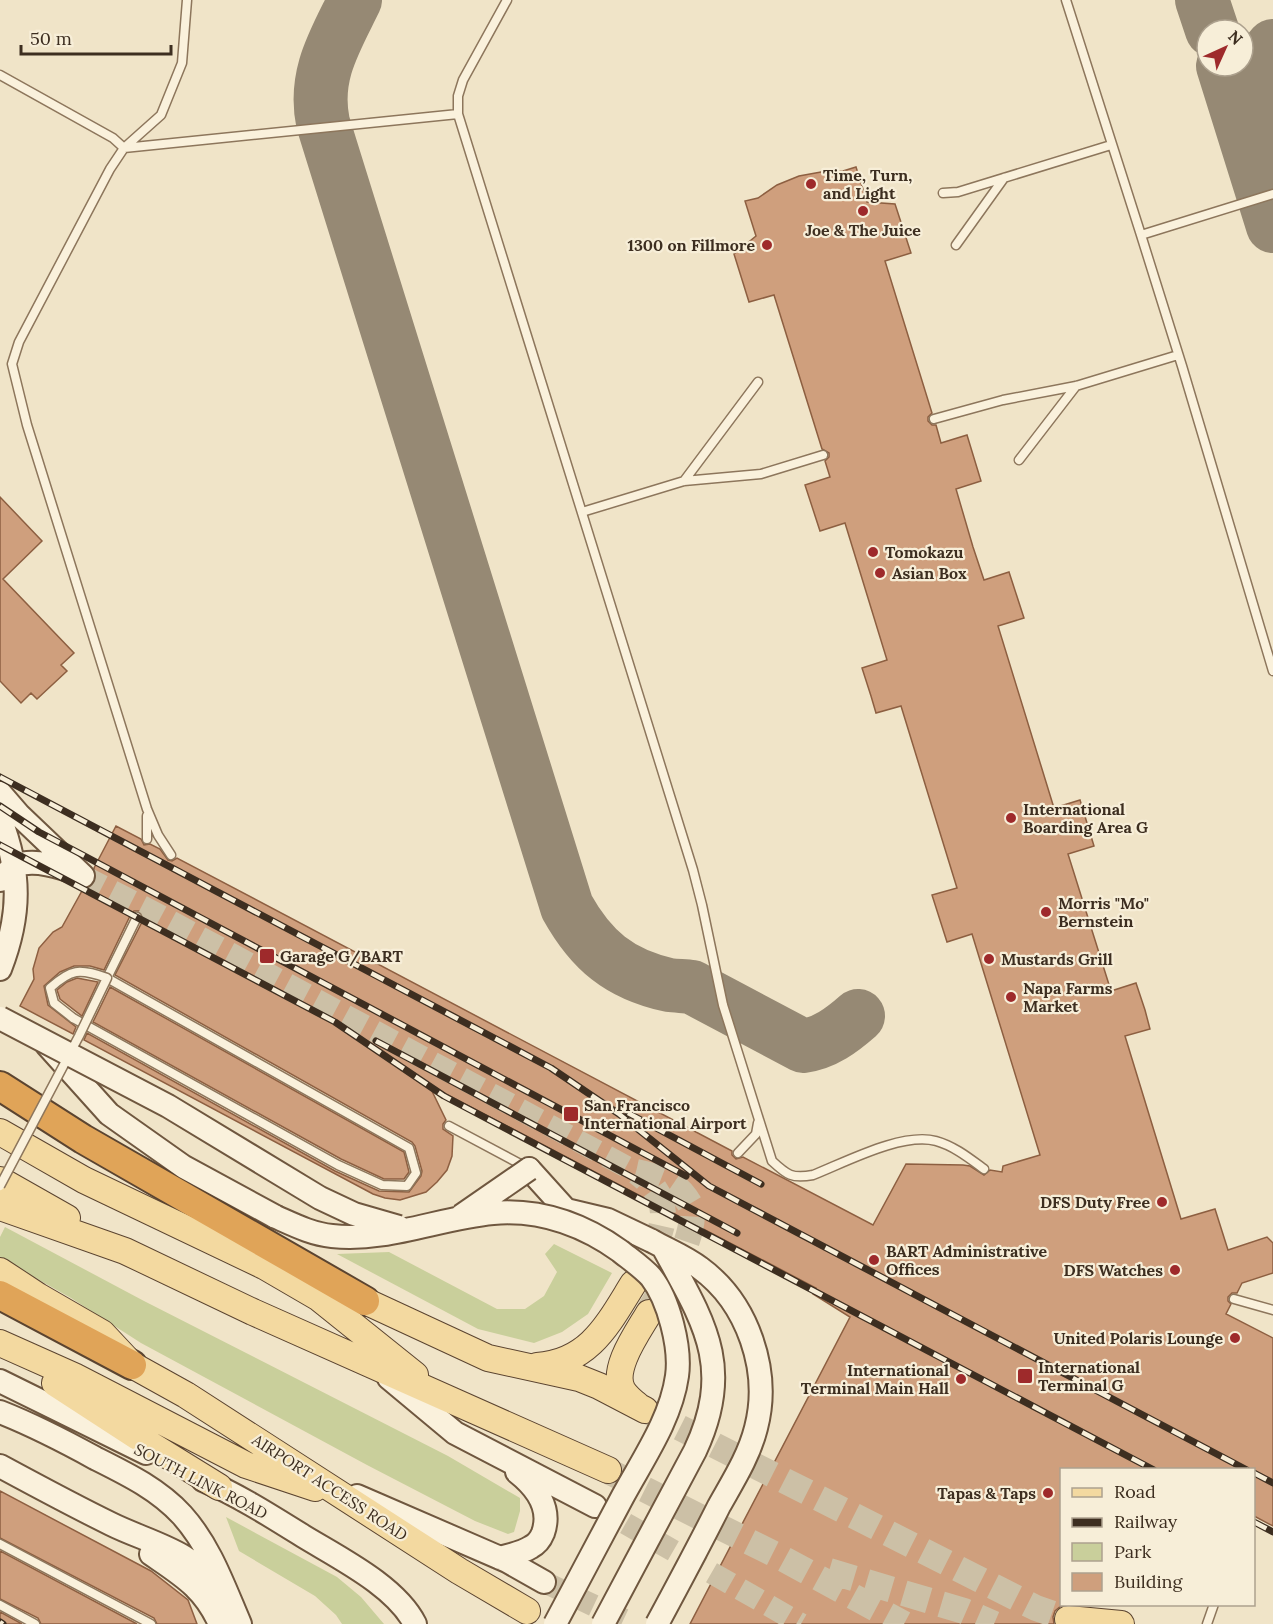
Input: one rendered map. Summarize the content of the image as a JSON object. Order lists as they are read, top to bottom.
{
  "streets": {
    "main road": ["AIRPORT ACCESS ROAD"],
    "street": ["SOUTH LINK ROAD"]
  },
  "places": {
    "other": [
      "Time, Turn, and Light",
      "Joe & The Juice",
      "1300 on Fillmore",
      "Tomokazu",
      "Asian Box",
      "International Boarding Area G",
      "Morris \"Mo\" Bernstein",
      "Mustards Grill",
      "Napa Farms Market",
      "DFS Duty Free",
      "BART Administrative Offices",
      "DFS Watches",
      "United Polaris Lounge",
      "International Terminal Main Hall",
      "Tapas & Taps"
    ],
    "transit": ["Garage G/BART", "San Francisco International Airport", "International Terminal G"]
  },
  "legend": [
    "Road",
    "Railway",
    "Park",
    "Building"
  ],
  "scale_bar": "50 m",
  "north": "top right"
}
